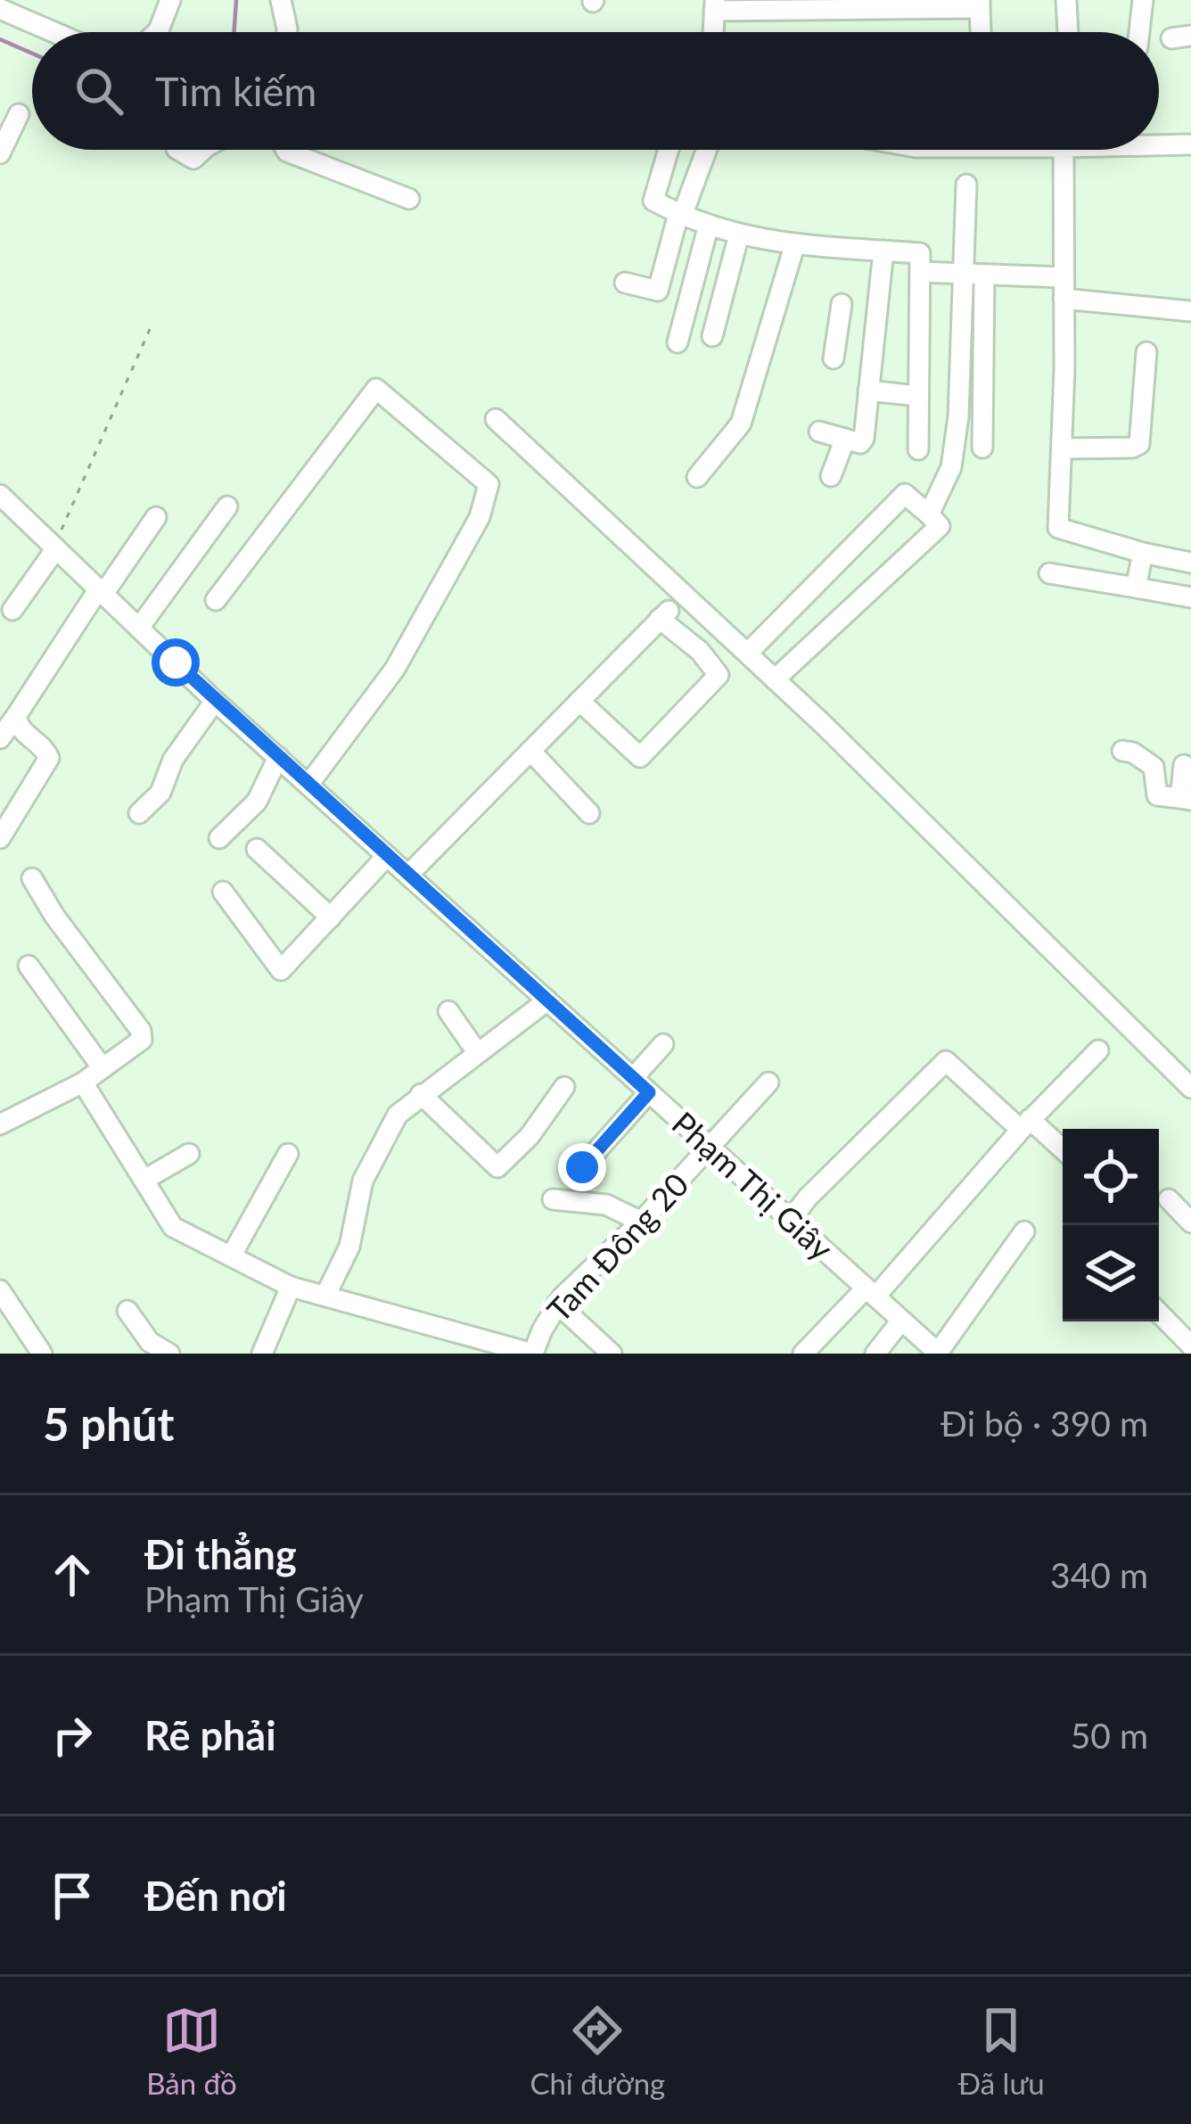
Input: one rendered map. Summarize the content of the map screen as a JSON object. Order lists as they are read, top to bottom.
{
  "streets": {
    "street": ["Phạm Thị Giây", "Tam Đông 20"]
  },
  "crossings": [
    ["Phạm Thị Giây", "Tam Đông 20"]
  ],
  "page": {
    "search": "Tìm kiếm",
    "heading": ["5 phút", "Đi bộ · 390 m"],
    "list": [
      ["Đi thẳng", "Phạm Thị Giây", "340 m"],
      ["Rẽ phải", "50 m"],
      "Đến nơi"
    ],
    "nav": ["Bản đồ", "Chỉ đường", "Đã lưu"]
  }
}
